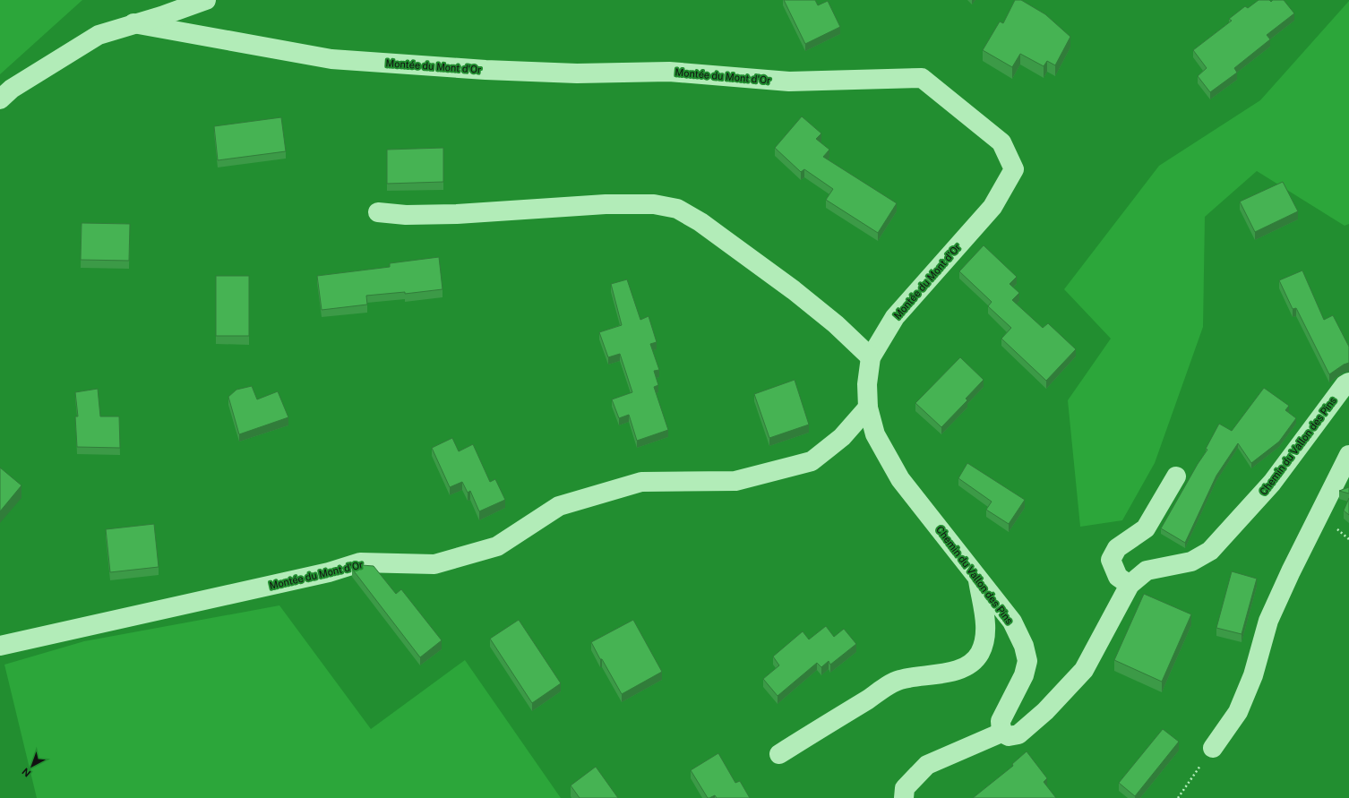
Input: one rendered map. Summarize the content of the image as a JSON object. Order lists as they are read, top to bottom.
{
  "streets": {
    "street": ["Montée du Mont d'Or", "Chemin du Vallon des Pins"]
  },
  "crossings": [
    ["Montée du Mont d'Or", "Chemin du Vallon des Pins"]
  ],
  "north": "bottom left"
}
